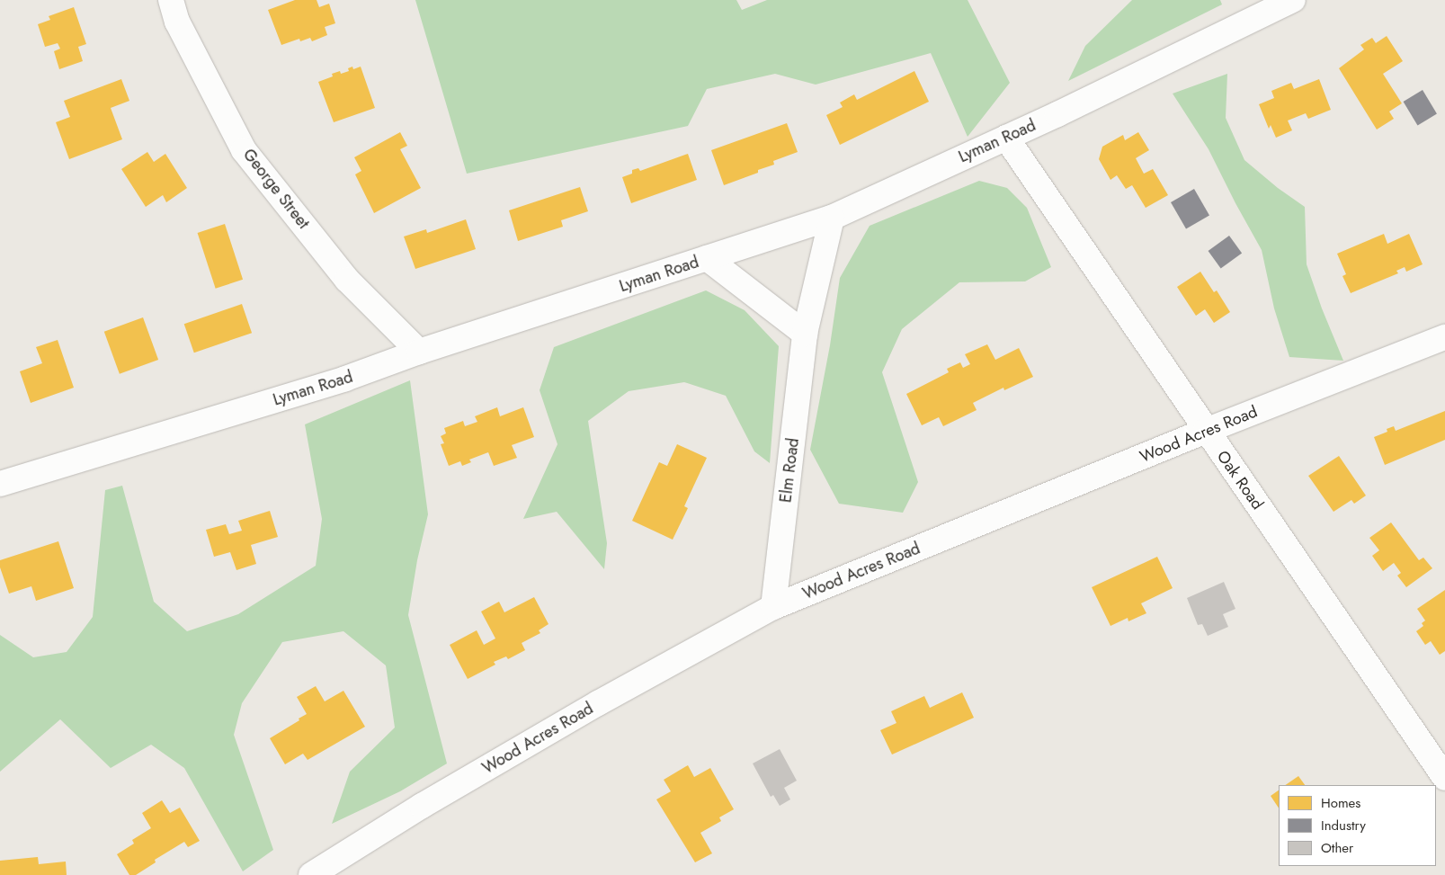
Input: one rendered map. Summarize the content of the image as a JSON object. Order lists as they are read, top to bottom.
{
  "streets": {
    "street": [
      "Lyman Road",
      "George Street",
      "Wood Acres Road",
      "Elm Road",
      "Oak Road"
    ]
  },
  "crossings": [
    ["Lyman Road", "George Street"],
    ["Lyman Road", "Elm Road"],
    ["Lyman Road", "Oak Road"],
    ["Wood Acres Road", "Elm Road"],
    ["Wood Acres Road", "Oak Road"]
  ],
  "legend": ["Homes", "Industry", "Other"]
}
